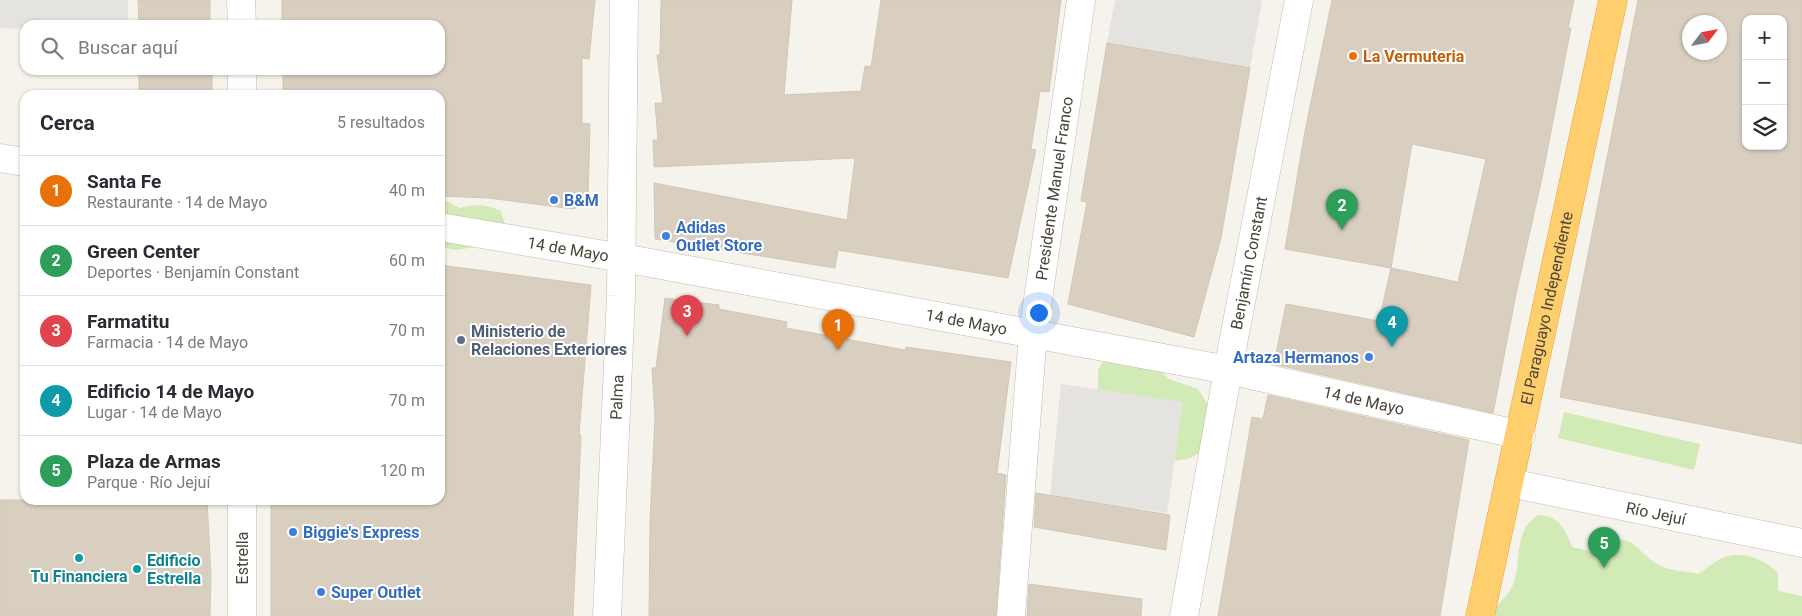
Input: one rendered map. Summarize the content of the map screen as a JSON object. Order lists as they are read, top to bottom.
{
  "streets": {
    "highway": ["El Paraguayo Independiente"],
    "street": [
      "Presidente Manuel Franco",
      "14 de Mayo",
      "Benjamín Constant",
      "Palma",
      "Río Jejuí",
      "Estrella"
    ]
  },
  "crossings": [
    ["Presidente Manuel Franco", "14 de Mayo"],
    ["14 de Mayo", "Benjamín Constant"],
    ["14 de Mayo", "El Paraguayo Independiente"],
    ["14 de Mayo", "Palma"],
    ["El Paraguayo Independiente", "Río Jejuí"]
  ],
  "places": [
    "La Vermuteria",
    "B&M",
    "Adidas Outlet Store",
    "Ministerio de Relaciones Exteriores",
    "Artaza Hermanos",
    "Biggie's Express",
    "Tu Financiera",
    "Edificio Estrella",
    "Super Outlet"
  ],
  "north": "top right",
  "page": {
    "map_buttons": ["+", "−"],
    "search": "Buscar aquí",
    "heading": ["Cerca", "5 resultados"],
    "list": [
      {
        "mark": "1",
        "name": "Santa Fe",
        "note": "Restaurante · 14 de Mayo",
        "value": "40 m"
      },
      {
        "mark": "2",
        "name": "Green Center",
        "note": "Deportes · Benjamín Constant",
        "value": "60 m"
      },
      {
        "mark": "3",
        "name": "Farmatitu",
        "note": "Farmacia · 14 de Mayo",
        "value": "70 m"
      },
      {
        "mark": "4",
        "name": "Edificio 14 de Mayo",
        "note": "Lugar · 14 de Mayo",
        "value": "70 m"
      },
      {
        "mark": "5",
        "name": "Plaza de Armas",
        "note": "Parque · Río Jejuí",
        "value": "120 m"
      }
    ],
    "pins": [
      "2",
      "3",
      "4",
      "1",
      "5"
    ]
  }
}
